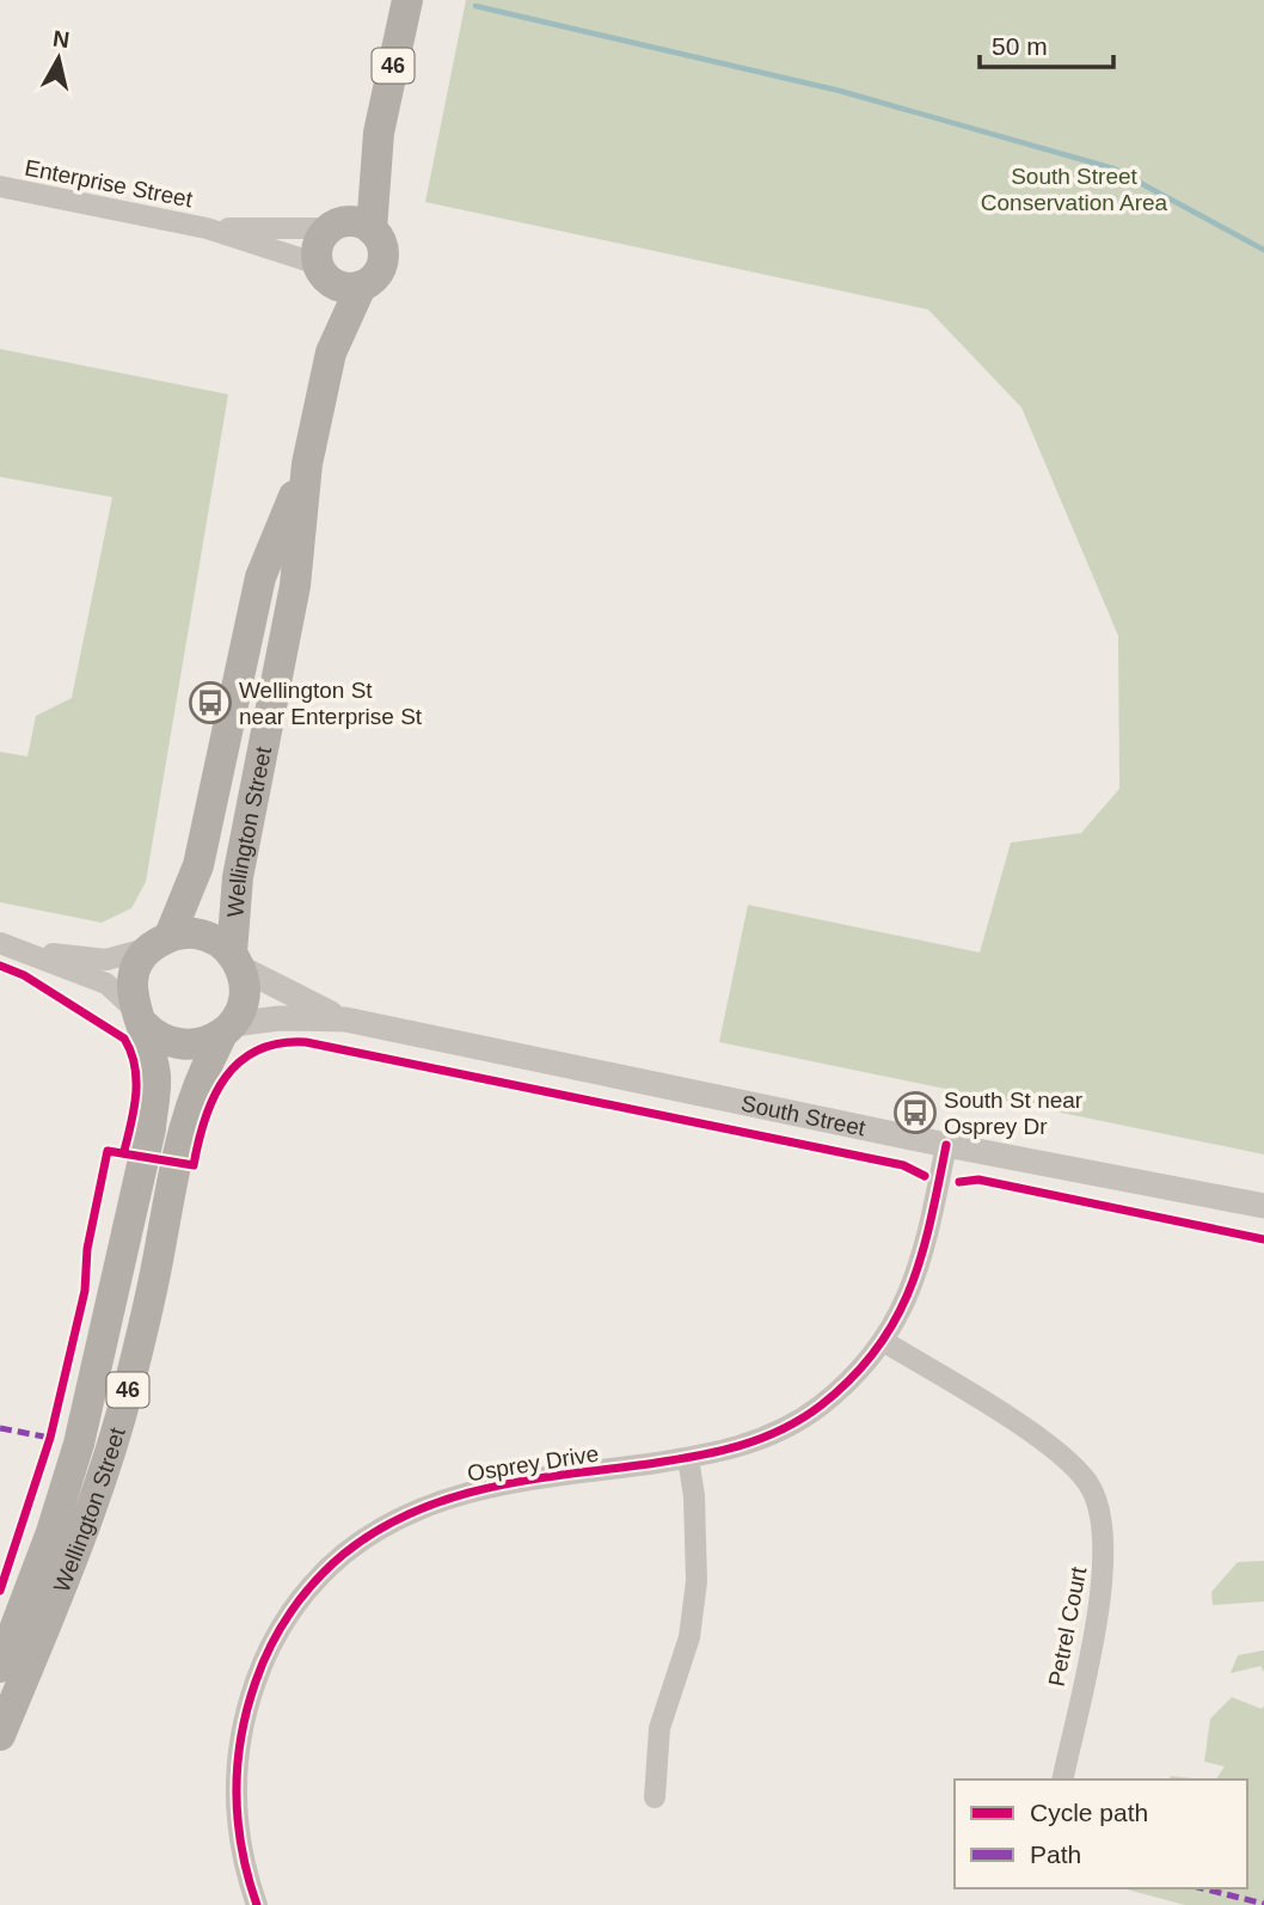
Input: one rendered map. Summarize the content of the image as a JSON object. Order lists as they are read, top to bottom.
{
  "streets": {
    "main road": ["46", "Wellington Street"],
    "street": [
      "Enterprise Street",
      "South Street",
      "Osprey Drive",
      "Petrel Court"
    ]
  },
  "crossings": [
    ["46", "Enterprise Street"],
    ["46", "Wellington Street"],
    ["Enterprise Street", "Wellington Street"],
    ["Wellington Street", "South Street"],
    ["South Street", "Osprey Drive"],
    ["Osprey Drive", "Petrel Court"]
  ],
  "parks": ["South Street Conservation Area"],
  "places": {
    "bus stop": ["Wellington St near Enterprise St", "South St near Osprey Dr"]
  },
  "legend": ["Cycle path", "Path"],
  "scale_bar": "50 m",
  "north": "top"
}
